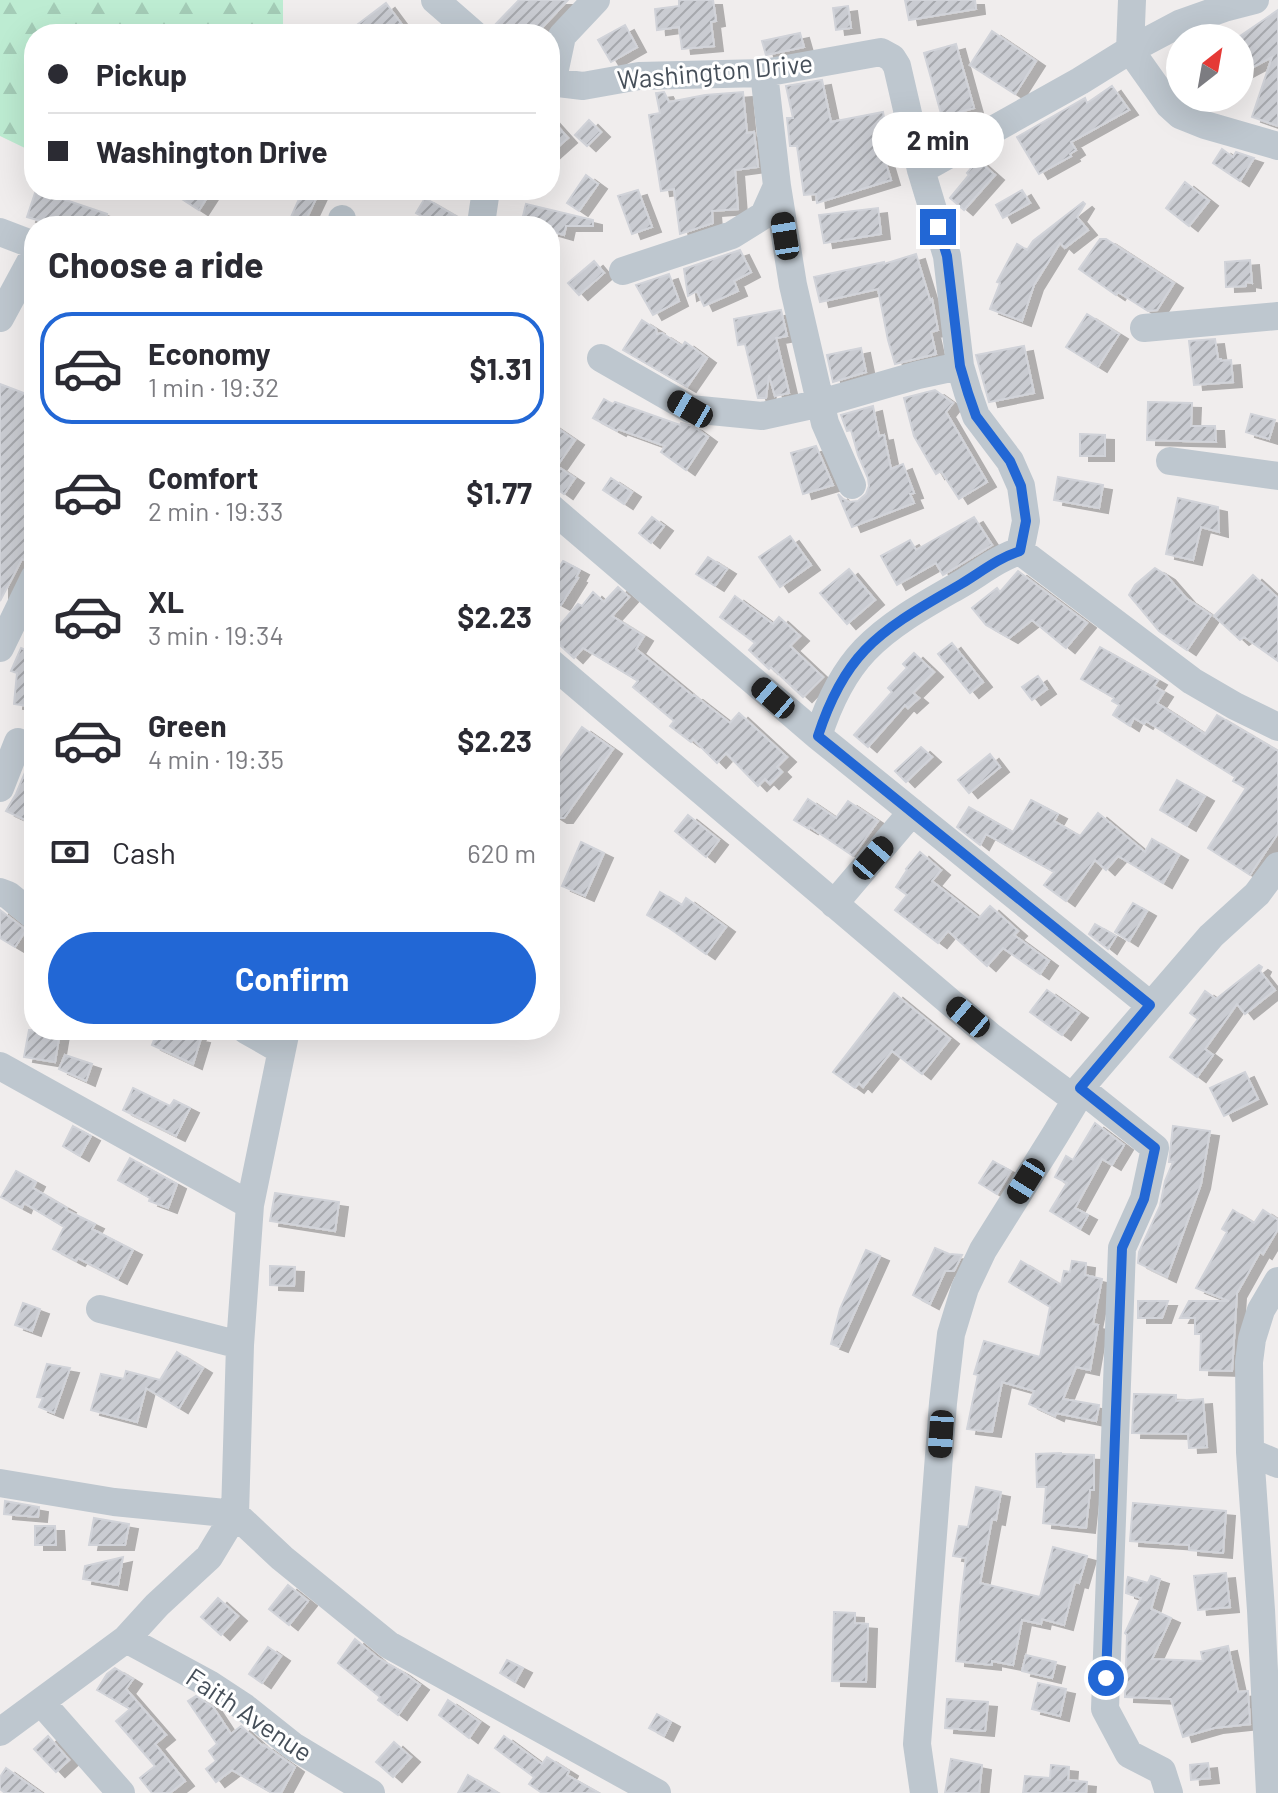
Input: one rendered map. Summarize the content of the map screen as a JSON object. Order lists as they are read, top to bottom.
{
  "streets": {
    "street": ["Washington Drive", "Faith Avenue"]
  },
  "north": "top right",
  "page": {
    "banner": ["Pickup", "Washington Drive"],
    "bubble": "2 min",
    "heading": "Choose a ride",
    "list": [
      {
        "name": "Economy",
        "note": "1 min · 19:32",
        "value": "$1.31"
      },
      {
        "name": "Comfort",
        "note": "2 min · 19:33",
        "value": "$1.77"
      },
      {
        "name": "XL",
        "note": "3 min · 19:34",
        "value": "$2.23"
      },
      {
        "name": "Green",
        "note": "4 min · 19:35",
        "value": "$2.23"
      }
    ],
    "pay": ["Cash", "620 m"],
    "buttons": "Confirm"
  }
}
